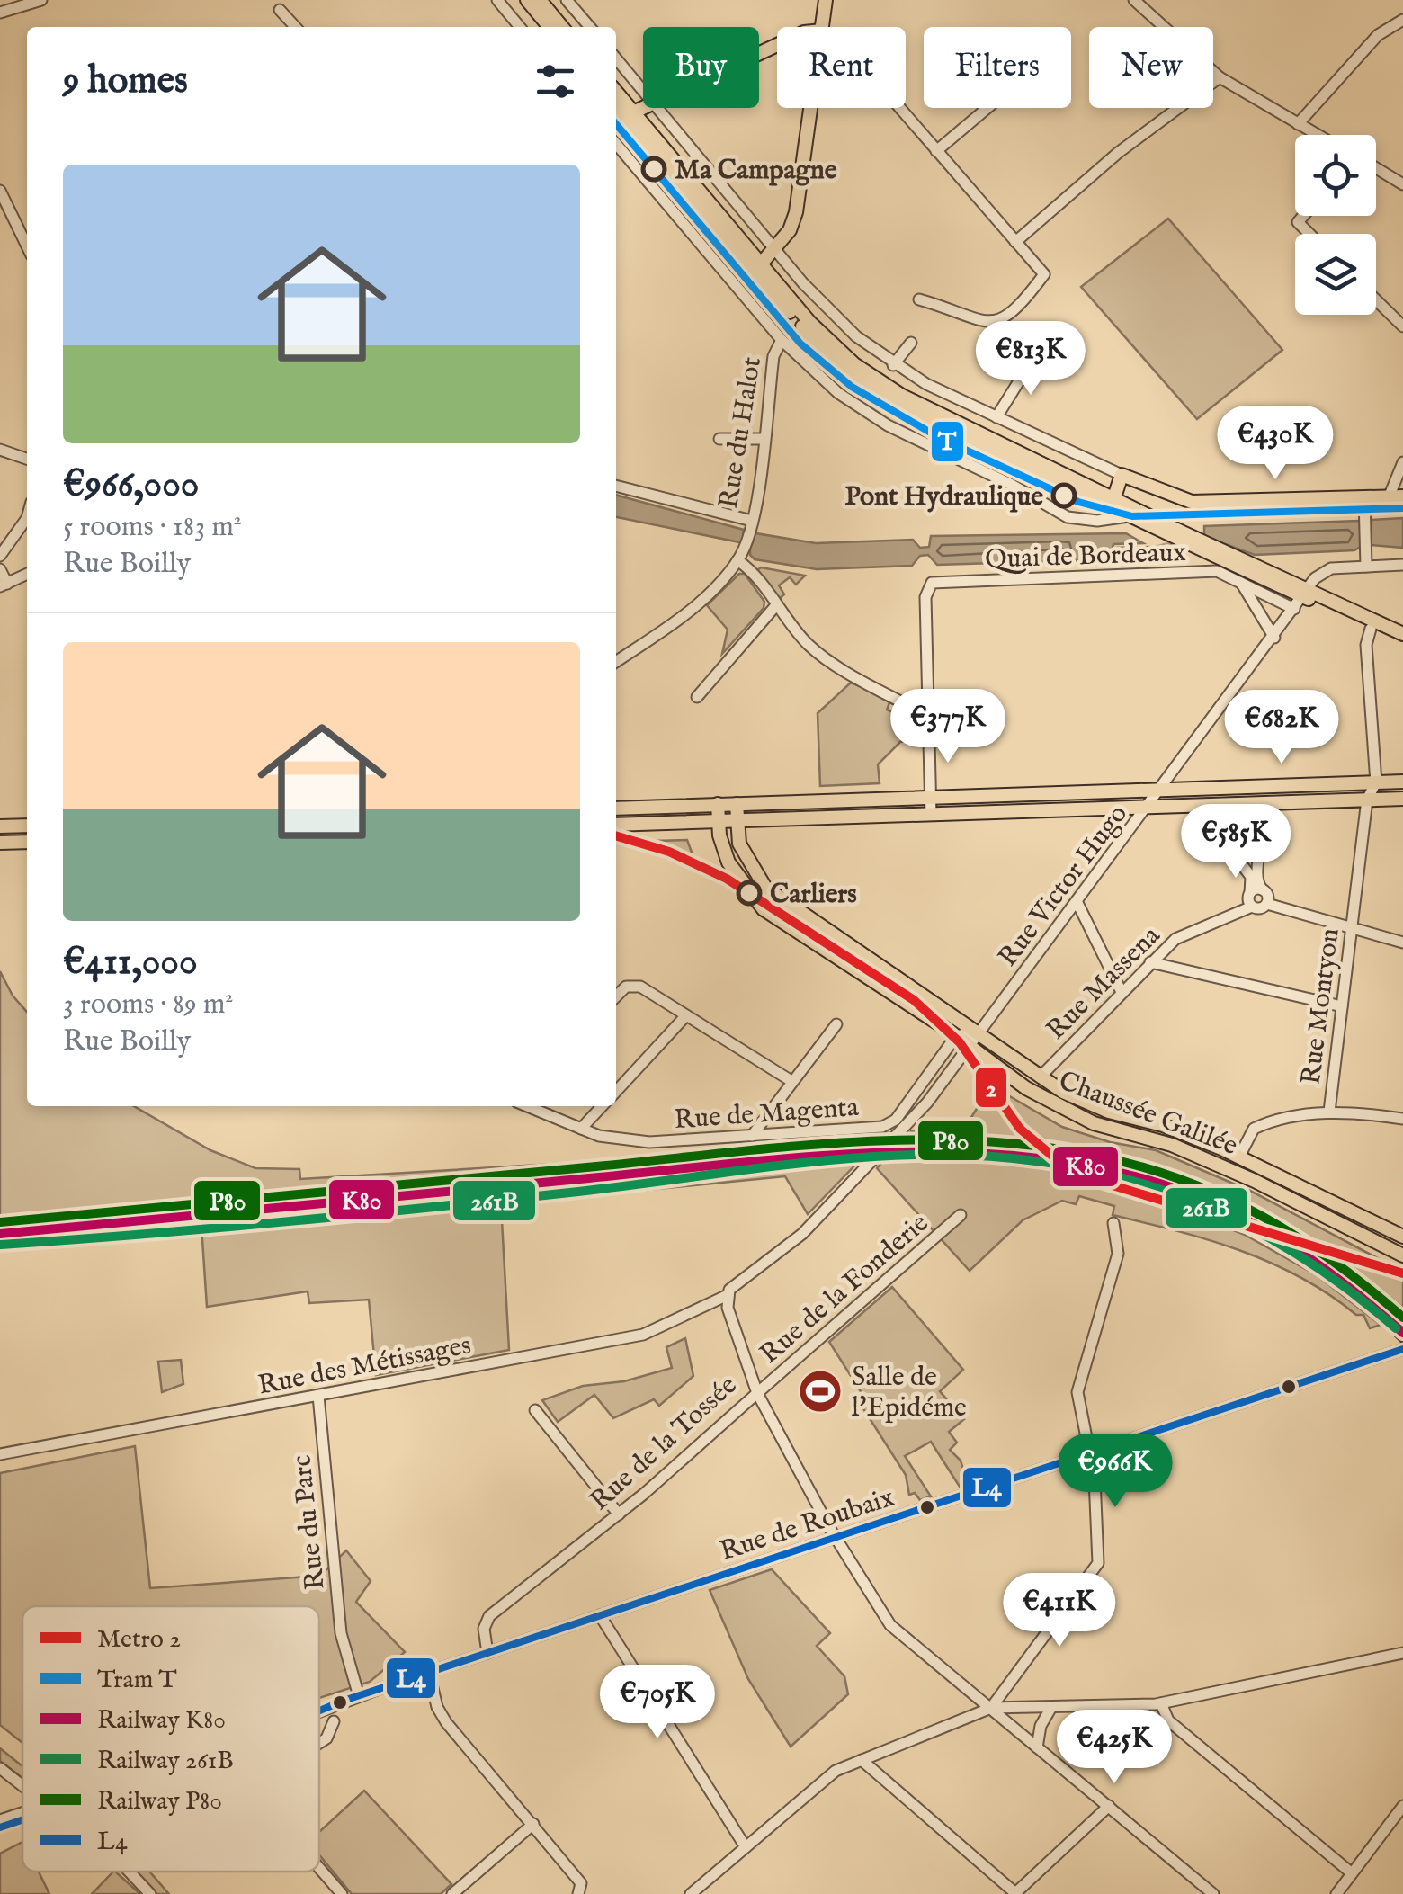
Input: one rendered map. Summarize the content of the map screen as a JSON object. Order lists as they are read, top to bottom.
{
  "streets": {
    "main road": ["Chaussée Galilée"],
    "street": [
      "Rue du Halot",
      "Quai de Bordeaux",
      "Rue Victor Hugo",
      "Rue Massena",
      "Rue Montyon",
      "Rue de Magenta",
      "Rue de la Fonderie",
      "Rue des Métissages",
      "Rue de la Tossée",
      "Rue du Parc",
      "Rue de Roubaix"
    ]
  },
  "crossings": [
    ["Quai de Bordeaux", "Rue Victor Hugo"],
    ["Rue Victor Hugo", "Chaussée Galilée"],
    ["Rue Massena", "Chaussée Galilée"],
    ["Rue de Magenta", "Chaussée Galilée"],
    ["Rue de la Fonderie", "Rue de la Tossée"],
    ["Rue de la Fonderie", "Rue de Roubaix"],
    ["Rue des Métissages", "Rue de la Tossée"],
    ["Rue des Métissages", "Rue du Parc"],
    ["Rue de la Tossée", "Rue de Roubaix"],
    ["Rue du Parc", "Rue de Roubaix"]
  ],
  "places": {
    "other": ["Ma Campagne", "Pont Hydraulique", "Carliers"],
    "sports": ["Salle de l'Epidéme"]
  },
  "lines": [
    "tram line T",
    "metro line 2",
    "rail line P80",
    "rail line K80",
    "rail line 261B",
    "transit line L4"
  ],
  "legend": [
    "Metro 2",
    "Tram T",
    "Railway K80",
    "Railway 261B",
    "Railway P80",
    "L4"
  ],
  "page": {
    "chip": [
      "Buy",
      "Rent",
      "Filters",
      "New"
    ],
    "heading": "9 homes",
    "list": [
      {
        "name": "€966,000",
        "note": "5 rooms · 183 m² · Rue Boilly"
      },
      {
        "name": "€411,000",
        "note": "3 rooms · 89 m² · Rue Boilly"
      }
    ],
    "price": [
      "€813K",
      "€430K",
      "€377K",
      "€682K",
      "€585K",
      "€966K",
      "€411K",
      "€705K",
      "€425K"
    ]
  }
}
